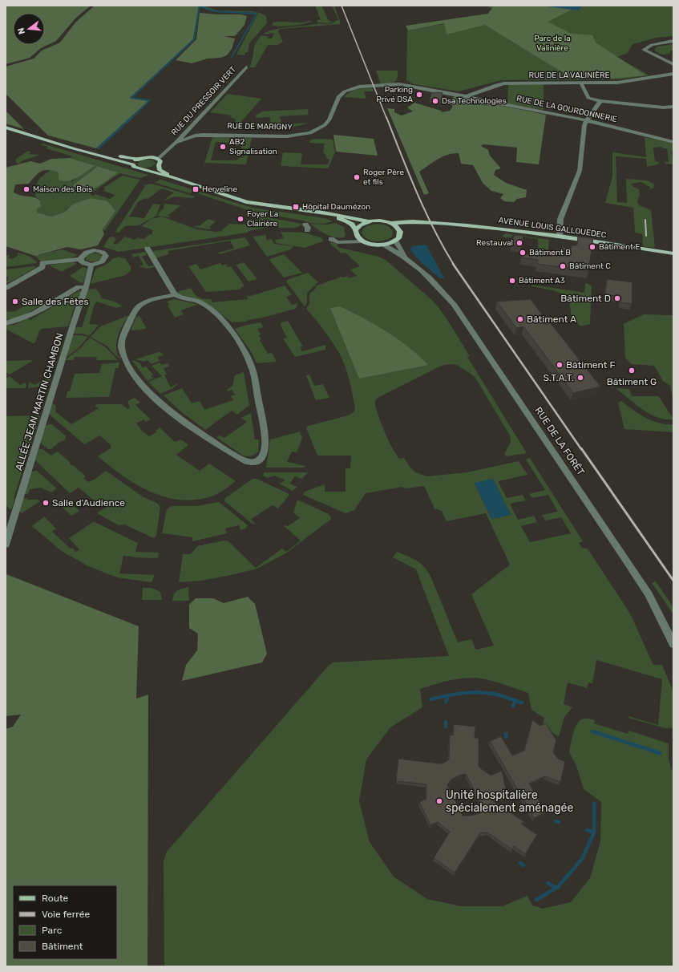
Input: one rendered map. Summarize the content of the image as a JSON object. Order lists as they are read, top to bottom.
{
  "streets": {
    "main road": ["AVENUE LOUIS GALLOUEDEC", "RUE DE LA FORÊT"],
    "street": [
      "RUE DE LA VALINIÈRE",
      "RUE DU PRESSOIR VERT",
      "RUE DE LA GOURDONNERIE",
      "RUE DE MARIGNY",
      "ALLÉE JEAN MARTIN CHAMBON"
    ]
  },
  "crossings": [
    ["RUE DE LA VALINIÈRE", "RUE DE LA GOURDONNERIE"],
    ["RUE DU PRESSOIR VERT", "RUE DE MARIGNY"],
    ["RUE DE LA GOURDONNERIE", "RUE DE MARIGNY"]
  ],
  "parks": ["Parc de la Valinière"],
  "places": {
    "other": [
      "Parking Privé DSA",
      "Dsa Technologies",
      "AB2 Signalisation",
      "Roger Père et fils",
      "Maison des Bois",
      "Foyer La Clairière",
      "Restauval",
      "Bâtiment E",
      "Bâtiment B",
      "Bâtiment C",
      "Bâtiment A3",
      "Bâtiment D",
      "Salle des Fêtes",
      "Bâtiment A",
      "Bâtiment F",
      "Bâtiment G",
      "S.T.A.T.",
      "Salle d'Audience",
      "Unité hospitalière spécialement aménagée"
    ],
    "transit": ["Herveline", "Hôpital Daumézon"]
  },
  "legend": [
    "Route",
    "Voie ferrée",
    "Parc",
    "Bâtiment"
  ],
  "north": "left"
}
